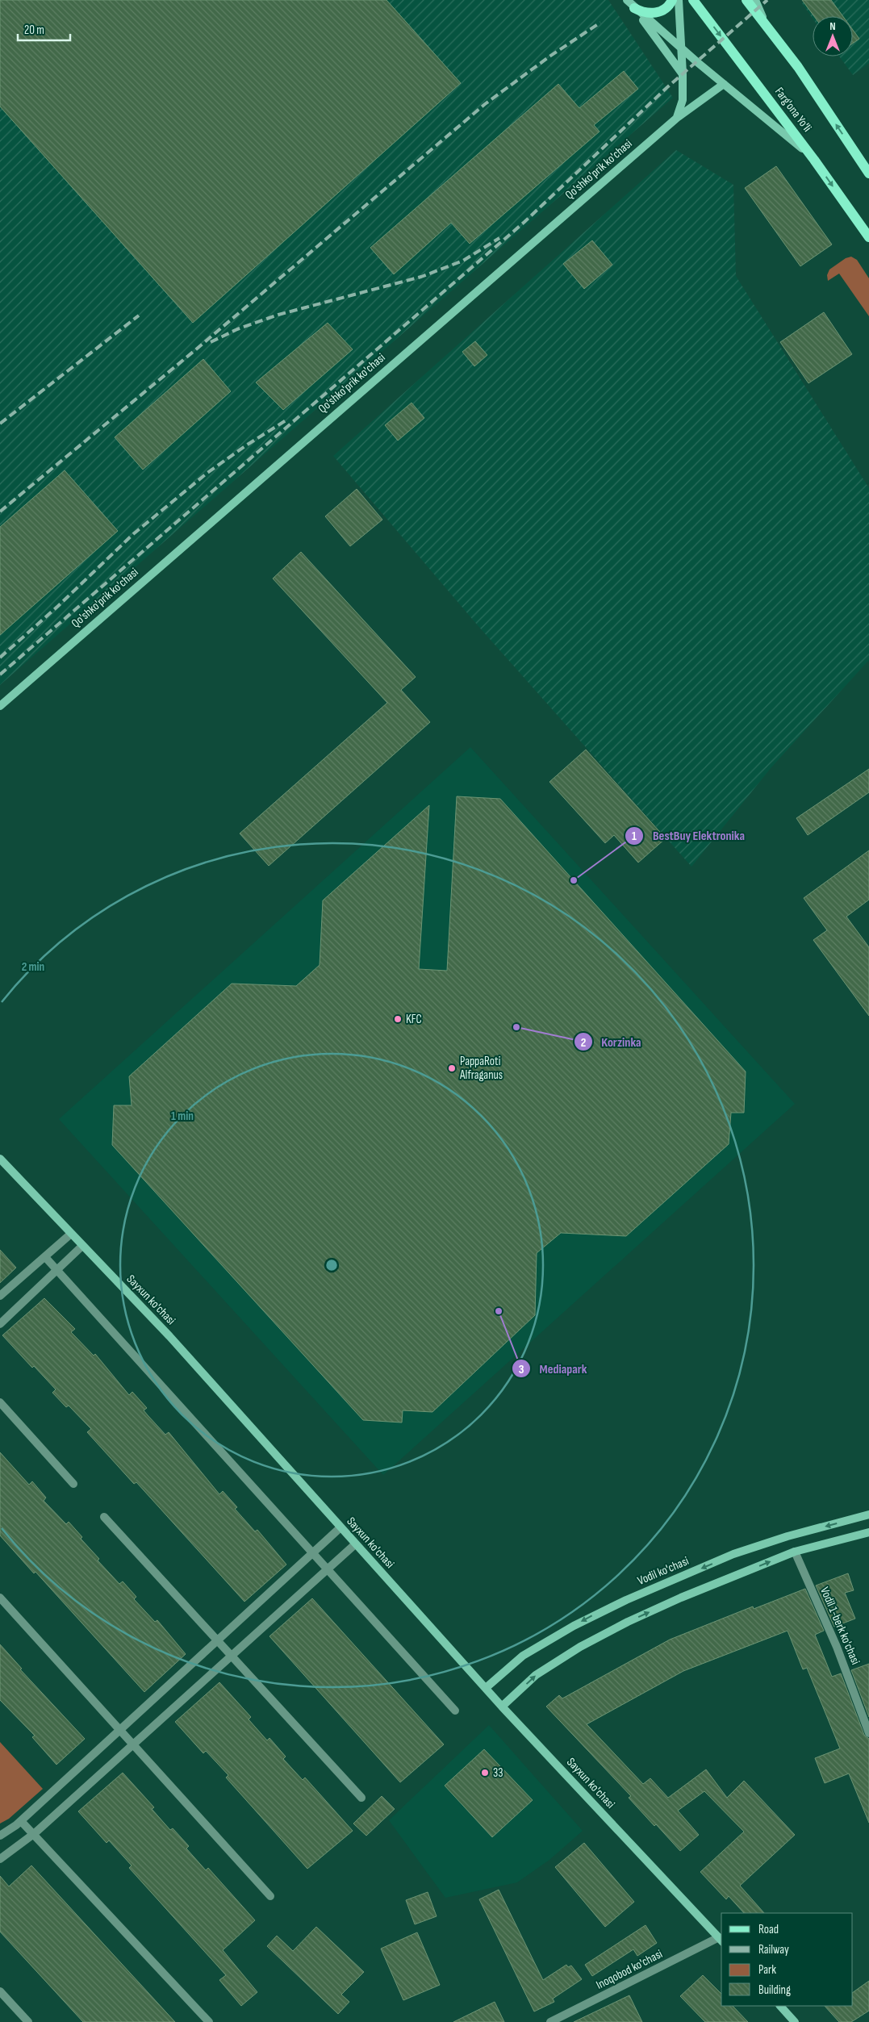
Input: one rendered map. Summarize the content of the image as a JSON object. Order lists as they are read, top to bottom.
{
  "streets": {
    "main road": ["Farg'ona Yo'li"],
    "street": [
      "Qo'shko'prik ko'chasi",
      "Sayxun ko'chasi",
      "Vodil ko'chasi",
      "Vodil 1-berk ko'chasi",
      "Inoqobod ko'chasi"
    ]
  },
  "crossings": [
    ["Sayxun ko'chasi", "Vodil ko'chasi"],
    ["Sayxun ko'chasi", "Inoqobod ko'chasi"]
  ],
  "places": [
    "BestBuy Elektronika",
    "KFC",
    "Korzinka",
    "PappaRoti Alfraganus",
    "Mediapark",
    "33"
  ],
  "legend": [
    "Road",
    "Railway",
    "Park",
    "Building"
  ],
  "scale_bar": "20 m",
  "north": "top",
  "rings": ["2 min", "1 min"]
}
